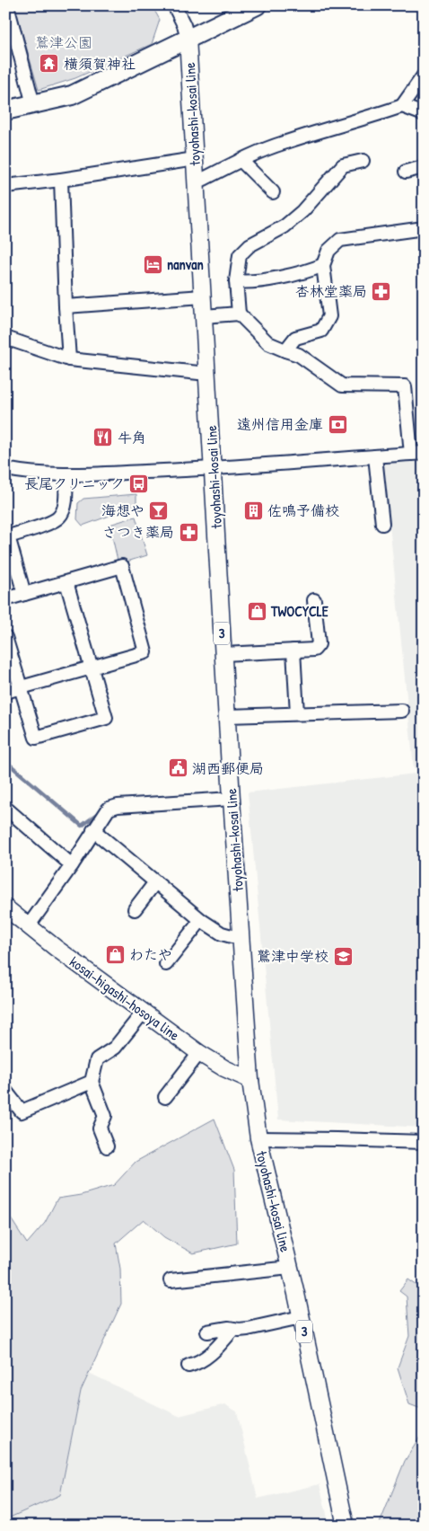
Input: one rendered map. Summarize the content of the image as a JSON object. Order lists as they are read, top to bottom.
{
  "streets": {
    "main road": ["toyohashi-kosai line", "3", "kosai-higashi-hosoya line"]
  },
  "crossings": [
    ["toyohashi-kosai line", "kosai-higashi-hosoya line"]
  ],
  "parks": ["鷲津公園"],
  "places": {
    "temple": ["横須賀神社"],
    "hotel": ["nanvan"],
    "pharmacy": ["杏林堂薬局", "さつき薬局"],
    "bank": ["遠州信用金庫"],
    "restaurant": ["牛角"],
    "bus stop": ["長尾クリニック"],
    "bar": ["海想や"],
    "building": ["佐鳴予備校"],
    "shop": ["TWOCYCLE", "わたや"],
    "public building": ["湖西郵便局"],
    "school or university": ["鷲津中学校"]
  }
}
